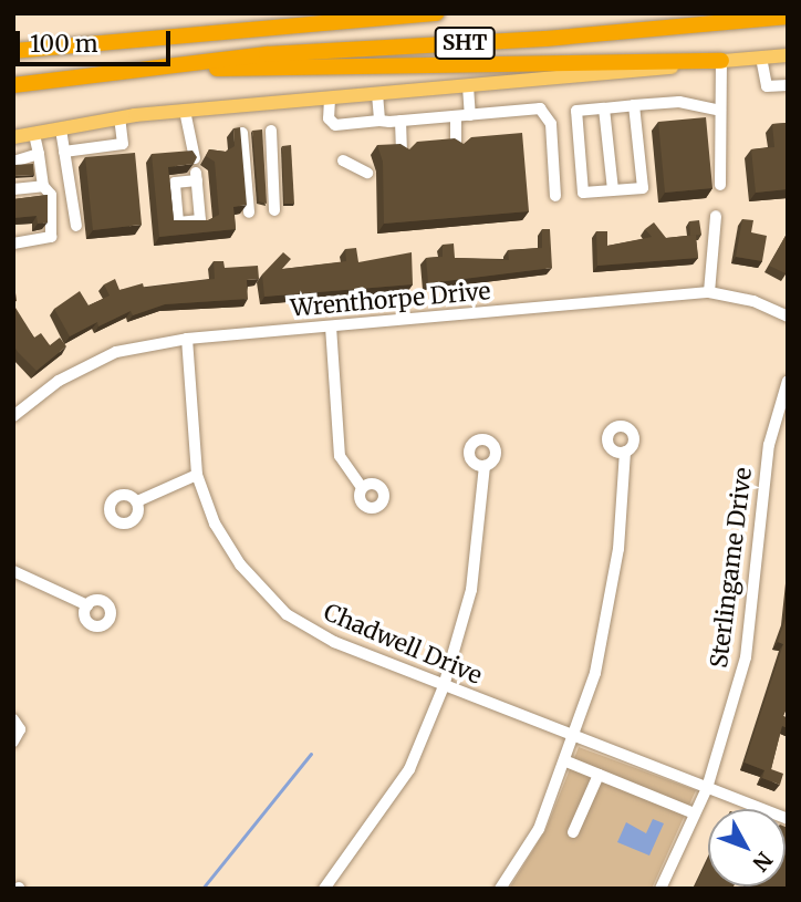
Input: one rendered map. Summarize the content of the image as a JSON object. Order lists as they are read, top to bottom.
{
  "streets": {
    "highway": ["SHT"],
    "street": ["Wrenthorpe Drive", "Sterlingame Drive", "Chadwell Drive"]
  },
  "crossings": [
    ["Wrenthorpe Drive", "Chadwell Drive"],
    ["Sterlingame Drive", "Chadwell Drive"]
  ],
  "scale_bar": "100 m",
  "north": "bottom right"
}
